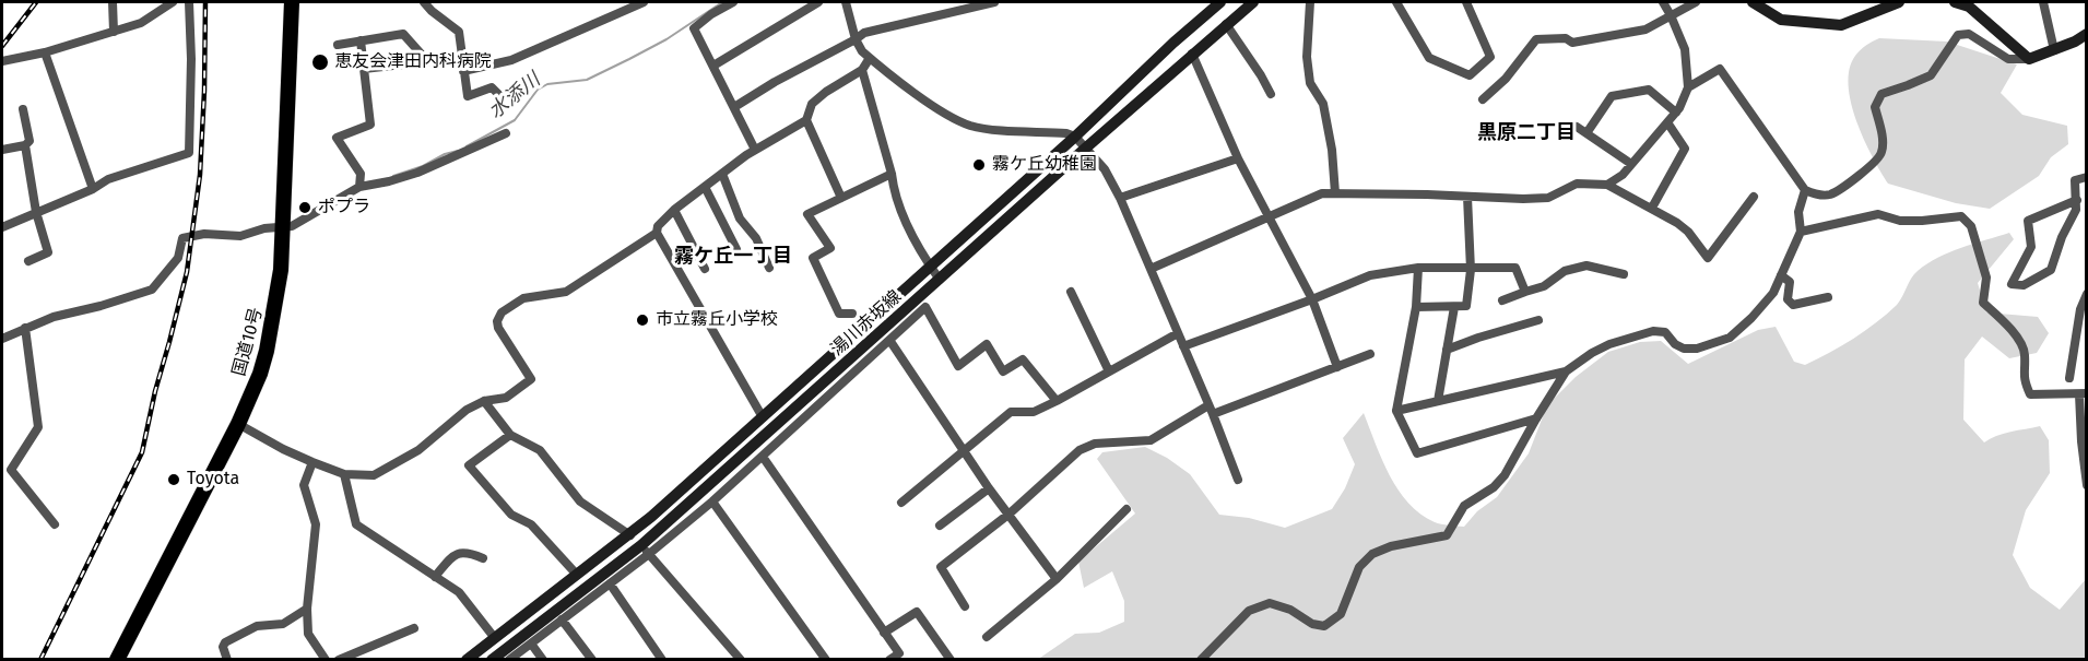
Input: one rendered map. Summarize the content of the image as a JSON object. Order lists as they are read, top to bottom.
{
  "streets": {
    "highway": ["国道10号"],
    "main road": ["湯川赤坂線"]
  },
  "districts": ["黒原二丁目", "霧ケ丘一丁目"],
  "water": ["水添川"],
  "places": [
    "恵友会津田内科病院",
    "霧ケ丘幼稚園",
    "ポプラ",
    "市立霧丘小学校",
    "Toyota"
  ]
}
